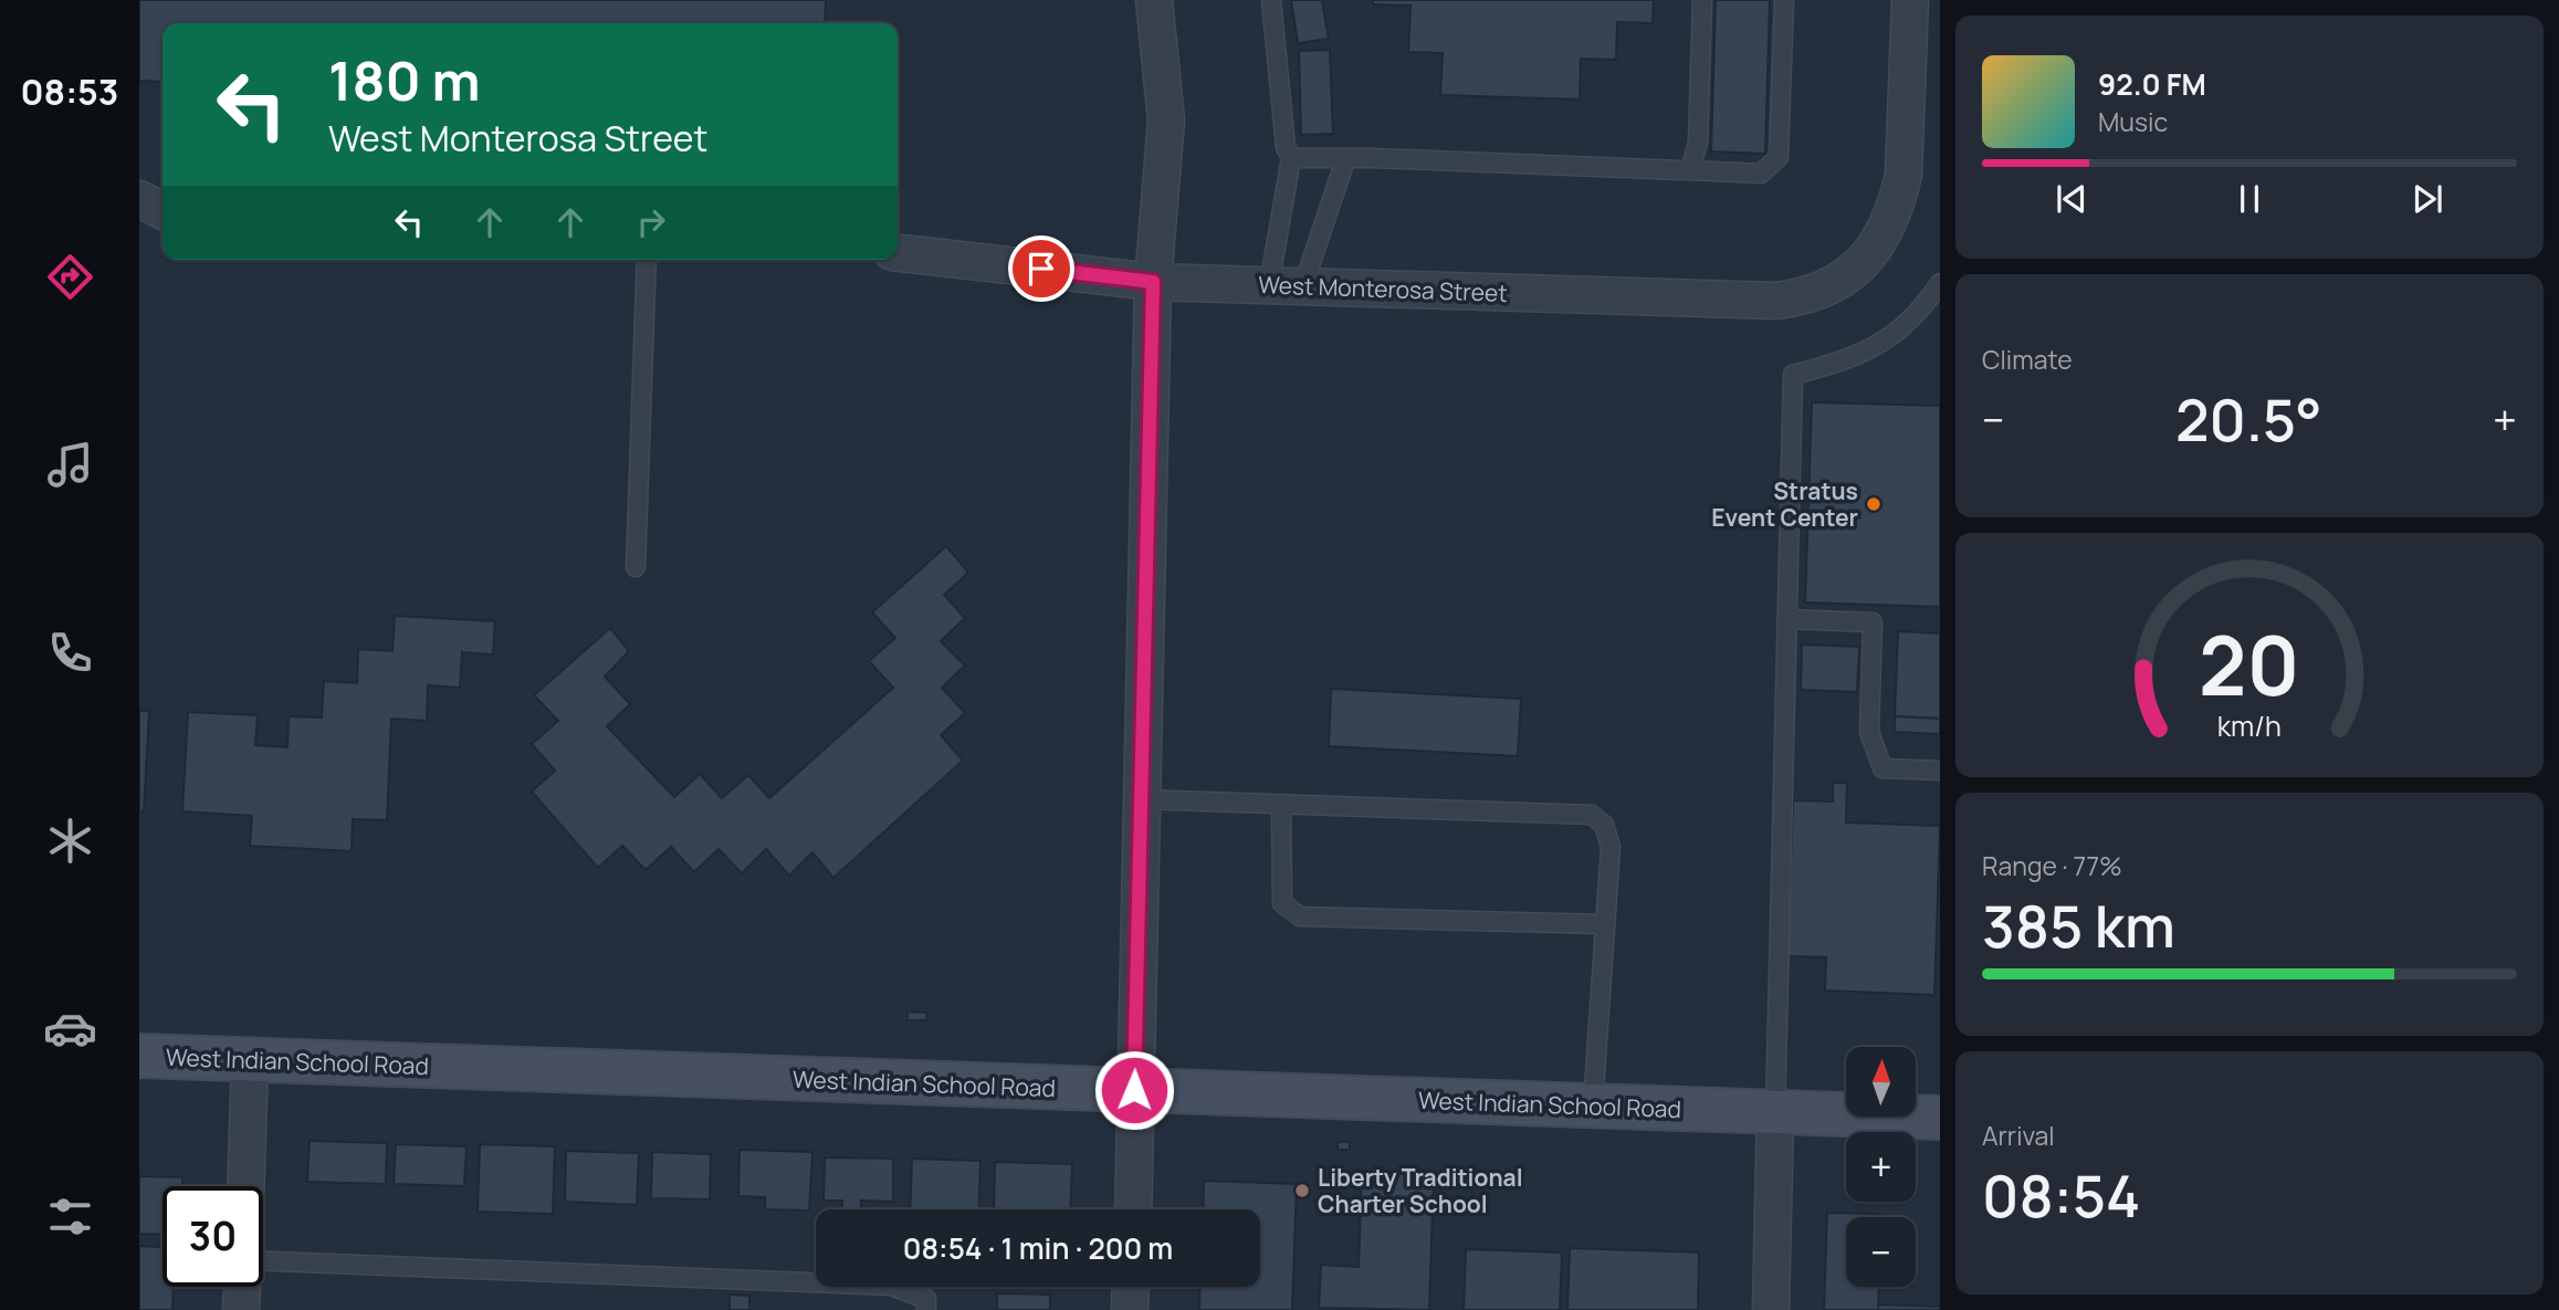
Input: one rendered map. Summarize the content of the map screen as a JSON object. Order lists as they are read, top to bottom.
{
  "streets": {
    "main road": ["West Indian School Road"],
    "street": ["West Monterosa Street"]
  },
  "places": ["Stratus Event Center", "Liberty Traditional Charter School"],
  "north": "top",
  "page": {
    "tabs": "08:53",
    "turn": ["180 m", "West Monterosa Street"],
    "song": ["92.0 FM", "Music"],
    "tile": [
      "Climate",
      ["Range · 77%", "385 km"],
      ["Arrival", "08:54"]
    ],
    "heat": ["−", "20.5°", "+"],
    "map_buttons": ["+", "−"],
    "limit": "30",
    "trip": "08:54 · 1 min · 200 m",
    "gauge": ["20", "km/h"]
  }
}
